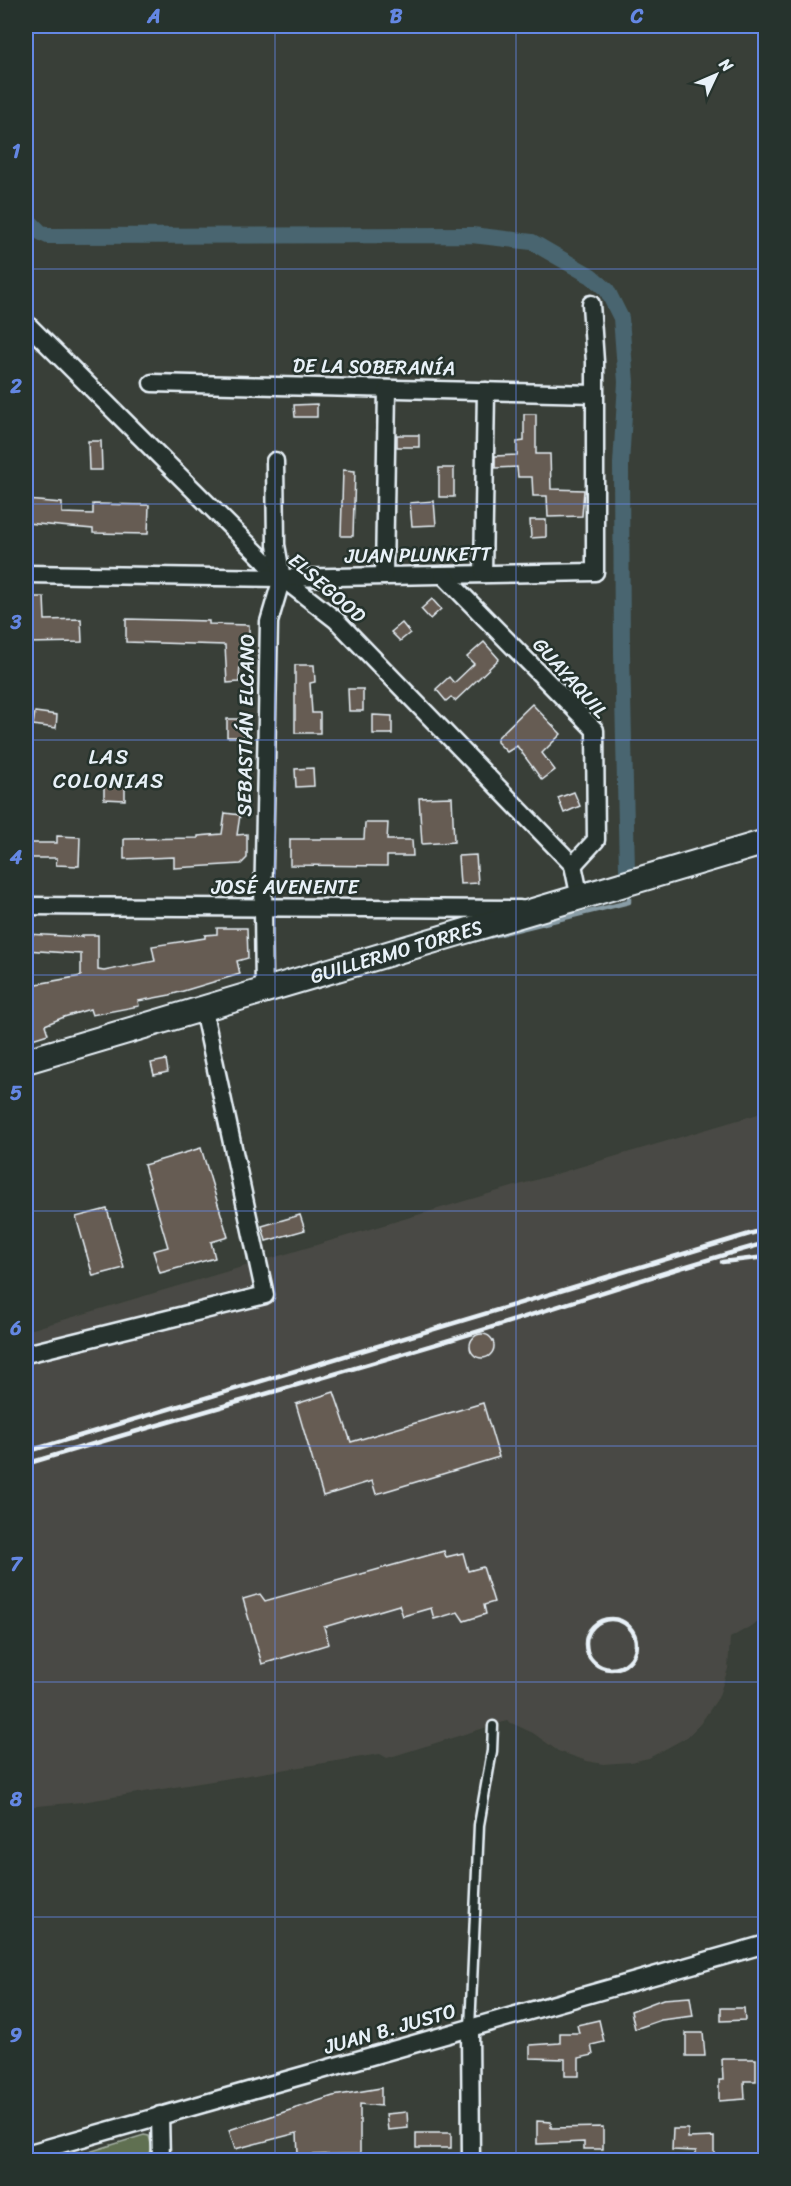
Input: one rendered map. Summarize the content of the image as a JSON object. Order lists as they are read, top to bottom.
{
  "streets": {
    "main road": ["GUILLERMO TORRES"],
    "street": [
      "DE LA SOBERANÍA",
      "JUAN PLUNKETT",
      "ELSEGOOD",
      "GUAYAQUIL",
      "SEBASTIÁN ELCANO",
      "JOSÉ AVENENTE",
      "JUAN B. JUSTO"
    ]
  },
  "crossings": [
    ["DE LA SOBERANÍA", "JUAN PLUNKETT"],
    ["JUAN PLUNKETT", "ELSEGOOD"],
    ["JUAN PLUNKETT", "GUAYAQUIL"],
    ["JUAN PLUNKETT", "SEBASTIÁN ELCANO"],
    ["ELSEGOOD", "GUAYAQUIL"],
    ["ELSEGOOD", "SEBASTIÁN ELCANO"],
    ["SEBASTIÁN ELCANO", "JOSÉ AVENENTE"],
    ["SEBASTIÁN ELCANO", "GUILLERMO TORRES"],
    ["JOSÉ AVENENTE", "GUILLERMO TORRES"]
  ],
  "districts": ["LAS COLONIAS"],
  "north": "top right",
  "grid": {
    "columns": ["A", "B", "C"],
    "rows": [
      "1",
      "2",
      "3",
      "4",
      "5",
      "6",
      "7",
      "8",
      "9"
    ]
  }
}
